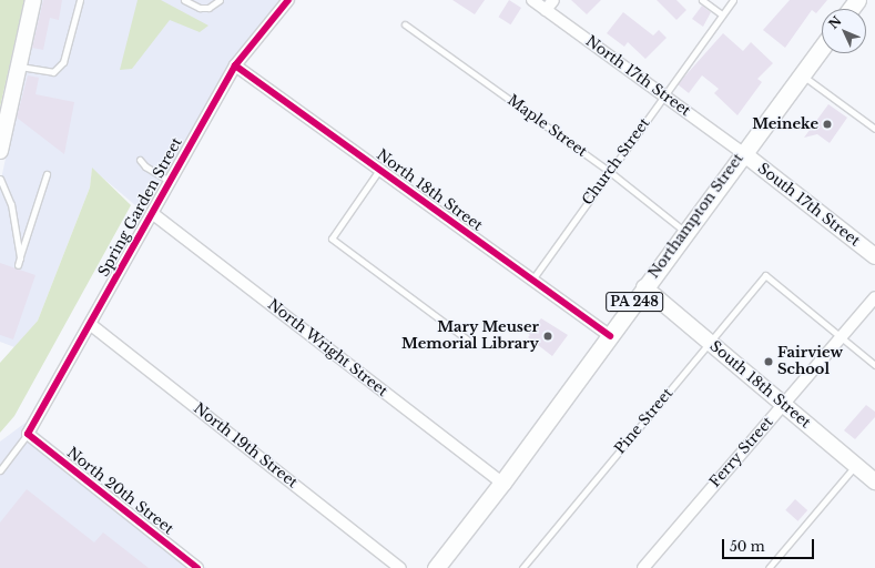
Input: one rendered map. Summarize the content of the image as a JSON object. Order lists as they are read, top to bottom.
{
  "streets": {
    "main road": ["Northampton Street", "PA 248"],
    "street": [
      "North 17th Street",
      "North 18th Street",
      "South 17th Street",
      "Spring Garden Street",
      "North Wright Street",
      "South 18th Street",
      "North 19th Street",
      "Ferry Street",
      "North 20th Street"
    ],
    "lane": ["Maple Street", "Church Street", "Pine Street"]
  },
  "crossings": [
    ["North 17th Street", "Church Street"],
    ["North 17th Street", "South 17th Street"],
    ["North 17th Street", "Northampton Street"],
    ["Maple Street", "Church Street"],
    ["Maple Street", "Northampton Street"],
    ["Church Street", "North 18th Street"],
    ["North 18th Street", "Spring Garden Street"],
    ["North 18th Street", "Northampton Street"],
    ["South 17th Street", "Northampton Street"],
    ["Spring Garden Street", "North Wright Street"],
    ["Spring Garden Street", "North 19th Street"],
    ["Spring Garden Street", "North 20th Street"],
    ["Northampton Street", "North Wright Street"],
    ["Northampton Street", "South 18th Street"],
    ["South 18th Street", "Pine Street"],
    ["South 18th Street", "Ferry Street"],
    ["Pine Street", "Ferry Street"]
  ],
  "places": ["Meineke", "Mary Meuser Memorial Library", "Fairview School"],
  "scale_bar": "50 m",
  "north": "top left"
}
